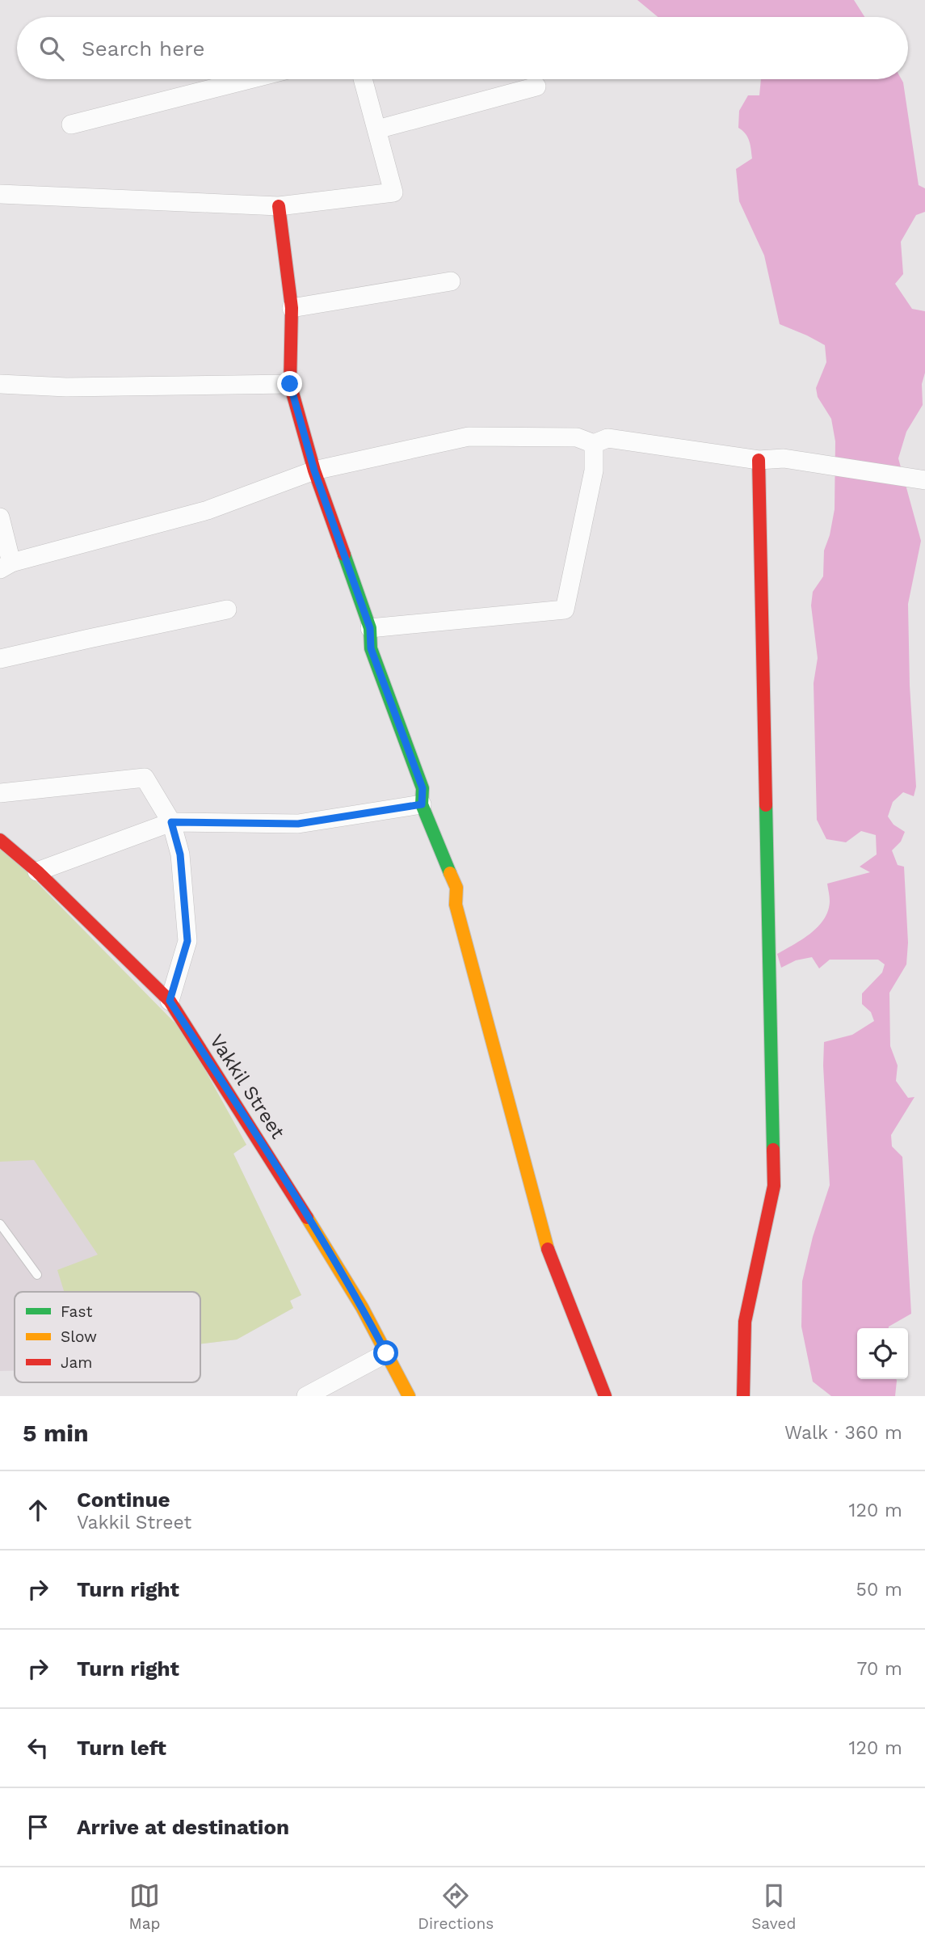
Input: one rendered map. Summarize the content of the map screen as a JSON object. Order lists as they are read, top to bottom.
{
  "streets": {
    "street": ["Vakkil Street"]
  },
  "legend": ["Fast", "Slow", "Jam"],
  "page": {
    "search": "Search here",
    "heading": ["5 min", "Walk · 360 m"],
    "list": [
      ["Continue", "Vakkil Street", "120 m"],
      ["Turn right", "50 m"],
      ["Turn right", "70 m"],
      ["Turn left", "120 m"],
      "Arrive at destination"
    ],
    "nav": ["Map", "Directions", "Saved"]
  }
}
